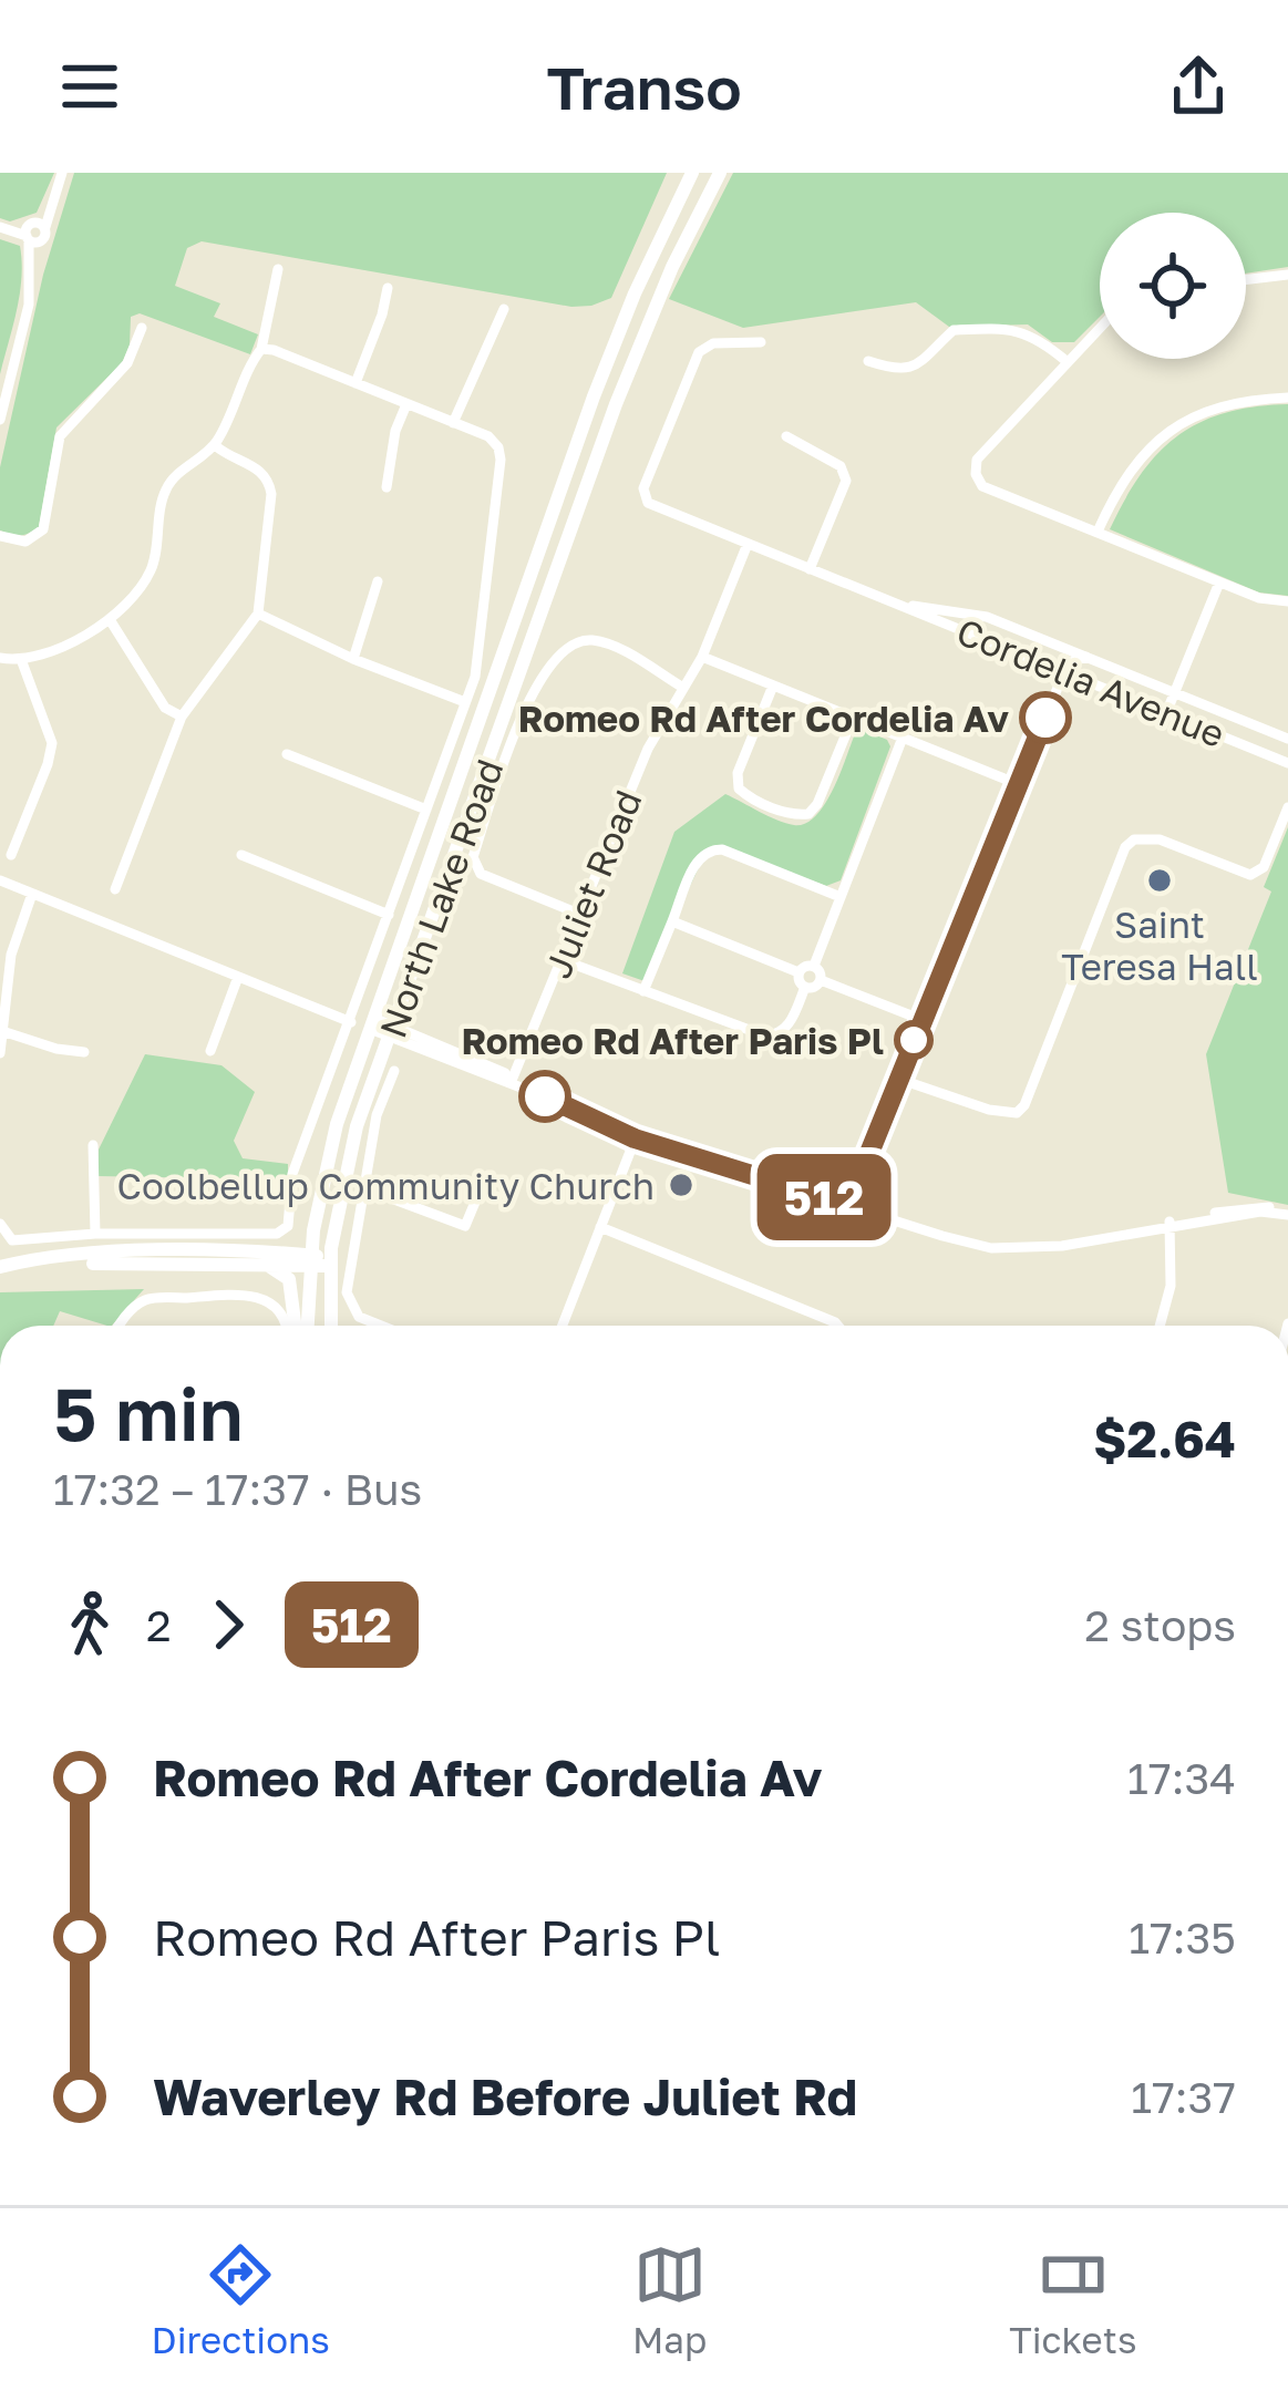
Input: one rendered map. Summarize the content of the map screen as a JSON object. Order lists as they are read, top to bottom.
{
  "streets": {
    "main road": ["North Lake Road"],
    "street": ["Cordelia Avenue", "Juliet Road"]
  },
  "crossings": [
    ["Cordelia Avenue", "Juliet Road"]
  ],
  "places": [
    "Romeo Rd After Cordelia Av",
    "Saint Teresa Hall",
    "Romeo Rd After Paris Pl",
    "Coolbellup Community Church"
  ],
  "lines": ["bus line 512"],
  "page": {
    "header": "Transo",
    "on_map": "512",
    "heading": ["5 min", "17:32 – 17:37 · Bus", "$2.64"],
    "legs": ["2", "512", "2 stops"],
    "list": [
      {
        "name": "Romeo Rd After Cordelia Av",
        "value": "17:34"
      },
      {
        "name": "Romeo Rd After Paris Pl",
        "value": "17:35"
      },
      {
        "name": "Waverley Rd Before Juliet Rd",
        "value": "17:37"
      }
    ],
    "tabs": ["Directions", "Map", "Tickets"]
  }
}
